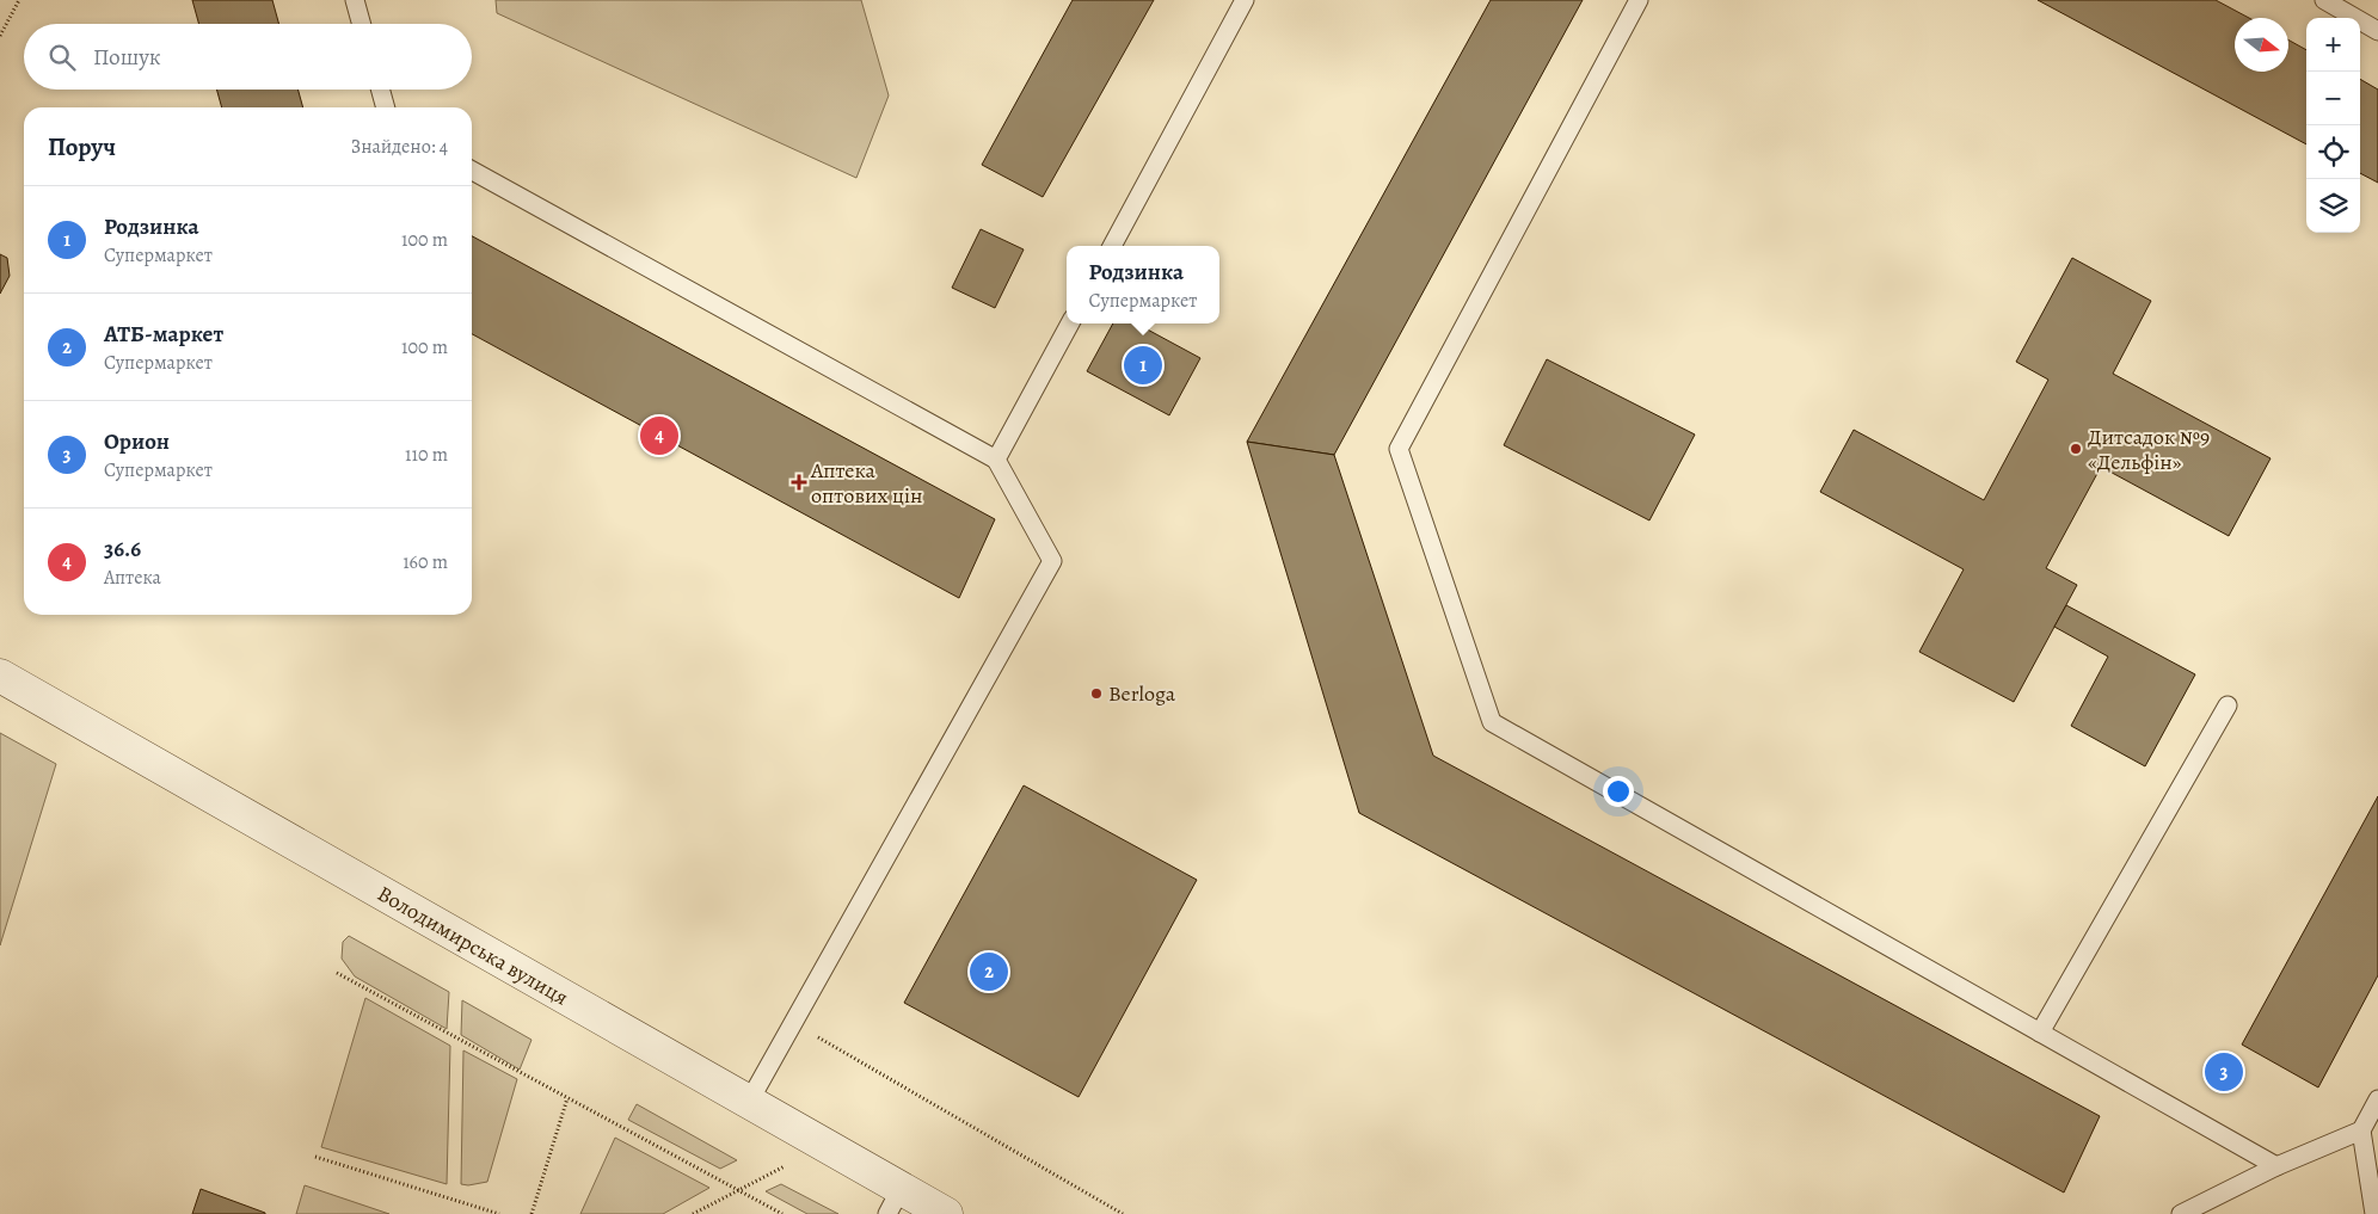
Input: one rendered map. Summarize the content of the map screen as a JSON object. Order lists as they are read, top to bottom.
{
  "streets": {
    "street": ["Володимирська вулиця"]
  },
  "places": {
    "other": ["Дитсадок №9 «Дельфiн»", "Berloga"],
    "health": ["Аптека оптових цін"]
  },
  "north": "right",
  "page": {
    "map_buttons": ["+", "−"],
    "search": "Пошук",
    "heading": ["Поруч", "Знайдено: 4"],
    "list": [
      {
        "mark": "1",
        "name": "Родзинка",
        "note": "Супермаркет",
        "value": "100 m"
      },
      {
        "mark": "2",
        "name": "АТБ-маркет",
        "note": "Супермаркет",
        "value": "100 m"
      },
      {
        "mark": "3",
        "name": "Орион",
        "note": "Супермаркет",
        "value": "110 m"
      },
      {
        "mark": "4",
        "name": "36.6",
        "note": "Аптека",
        "value": "160 m"
      }
    ],
    "popup": ["Родзинка", "Супермаркет"],
    "pins": [
      "1",
      "4",
      "2",
      "3"
    ]
  }
}
